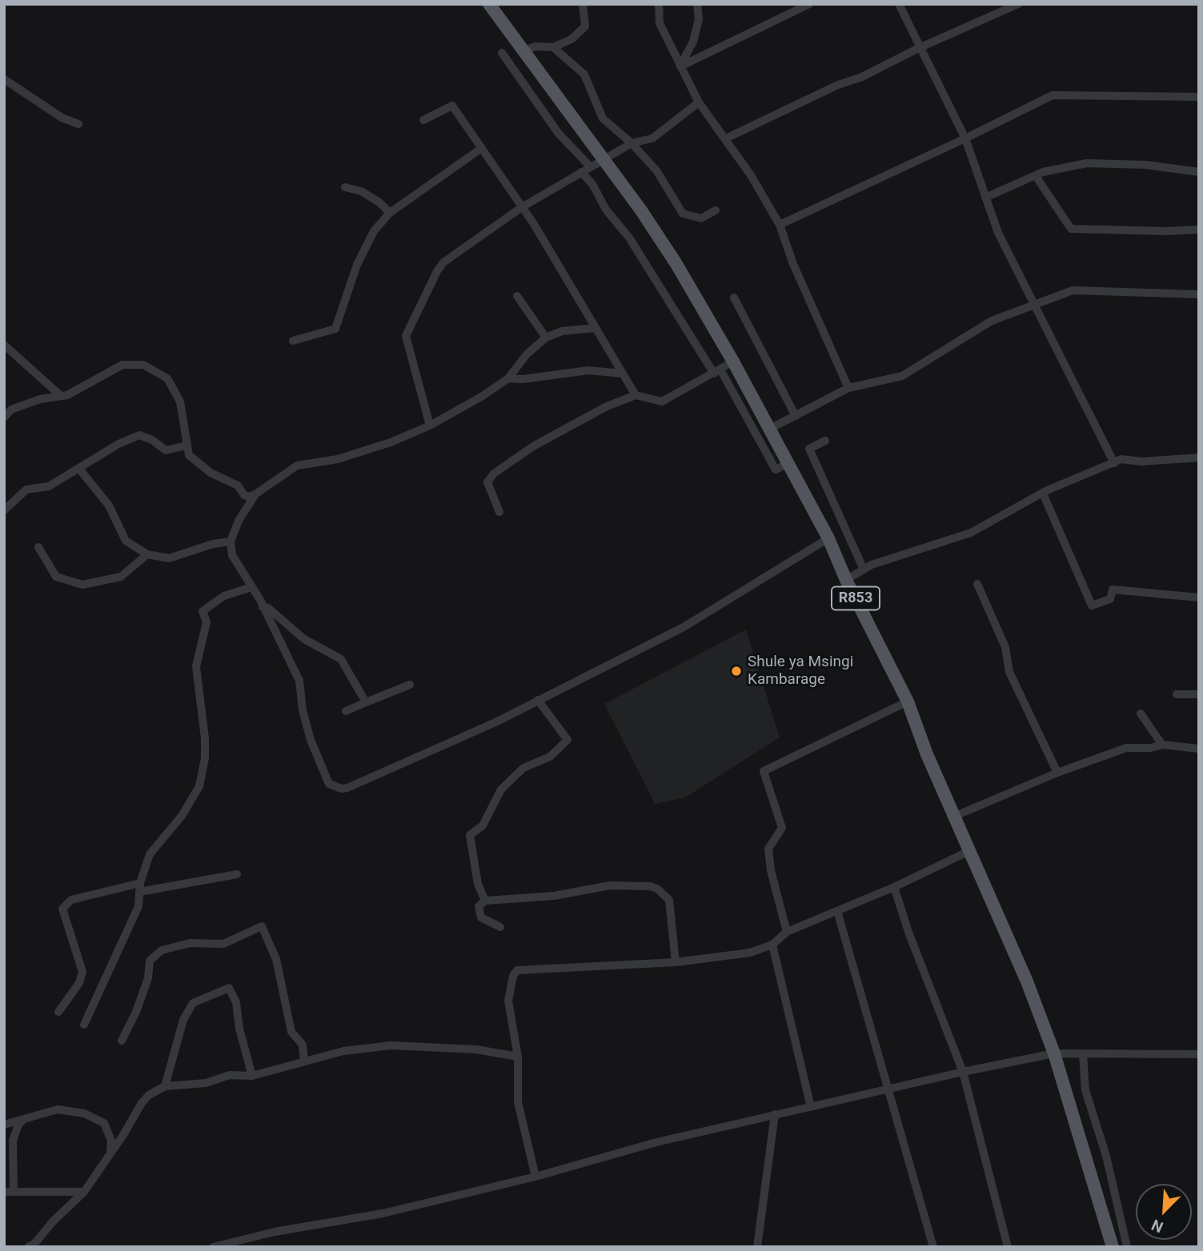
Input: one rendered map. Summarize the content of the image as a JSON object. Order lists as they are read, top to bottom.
{
  "streets": {
    "main road": ["R853"]
  },
  "places": ["Shule ya Msingi Kambarage"],
  "north": "bottom left"
}
